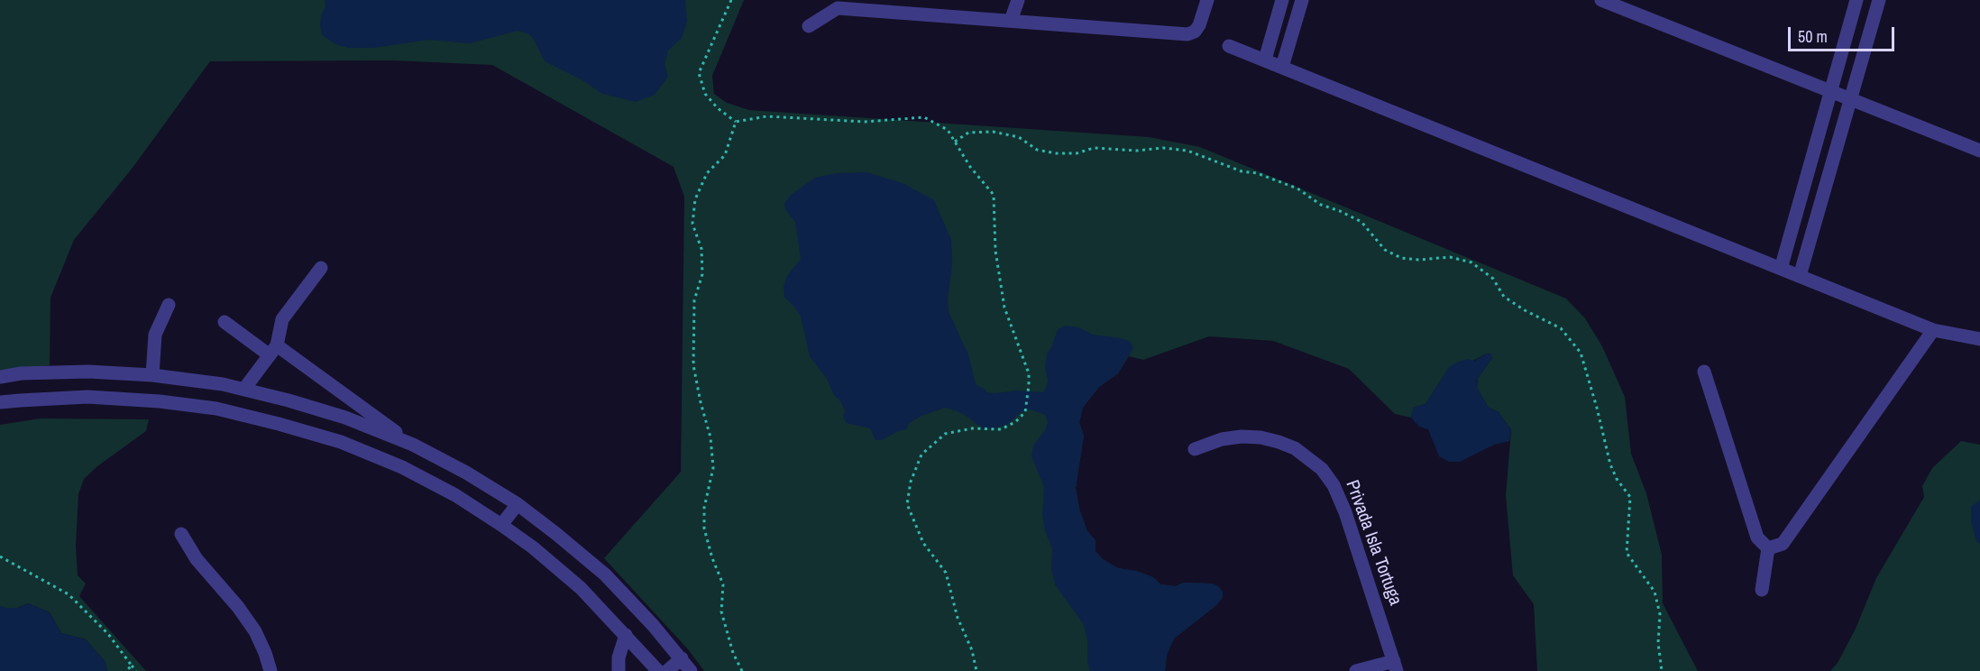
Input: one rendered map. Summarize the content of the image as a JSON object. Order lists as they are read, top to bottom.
{
  "streets": {
    "street": ["Privada Isla Tortuga"]
  },
  "scale_bar": "50 m"
}
